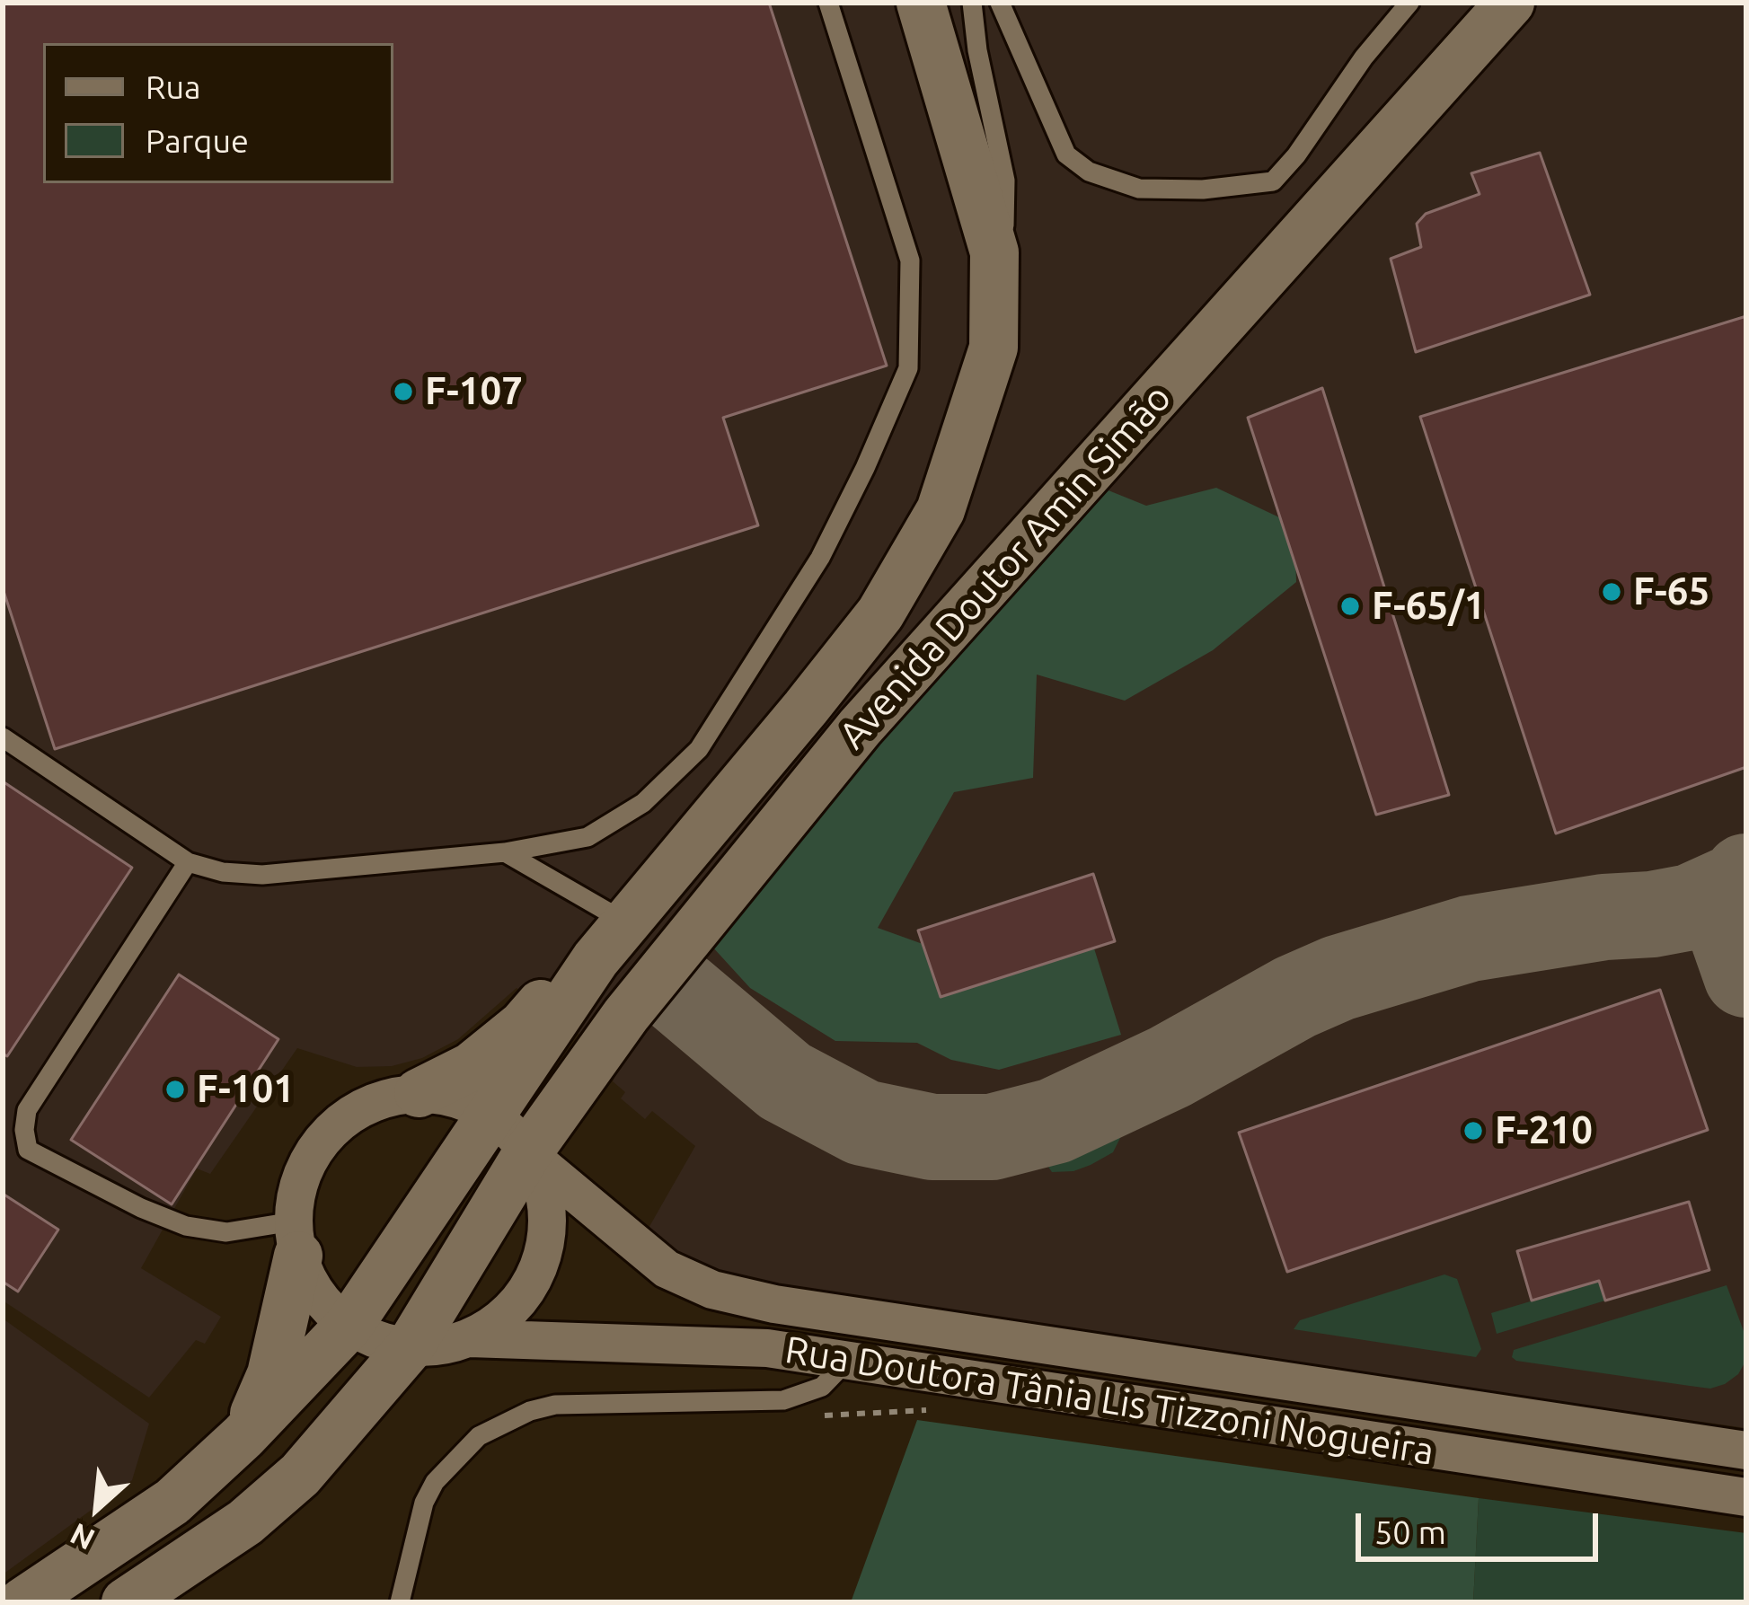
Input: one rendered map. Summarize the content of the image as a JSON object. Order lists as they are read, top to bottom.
{
  "streets": {
    "street": ["Avenida Doutor Amin Simão", "Rua Doutora Tânia Lis Tizzoni Nogueira"]
  },
  "crossings": [
    ["Avenida Doutor Amin Simão", "Rua Doutora Tânia Lis Tizzoni Nogueira"]
  ],
  "places": [
    "F-107",
    "F-65",
    "F-65/1",
    "F-101",
    "F-210"
  ],
  "legend": ["Rua", "Parque"],
  "scale_bar": "50 m",
  "north": "bottom left"
}
